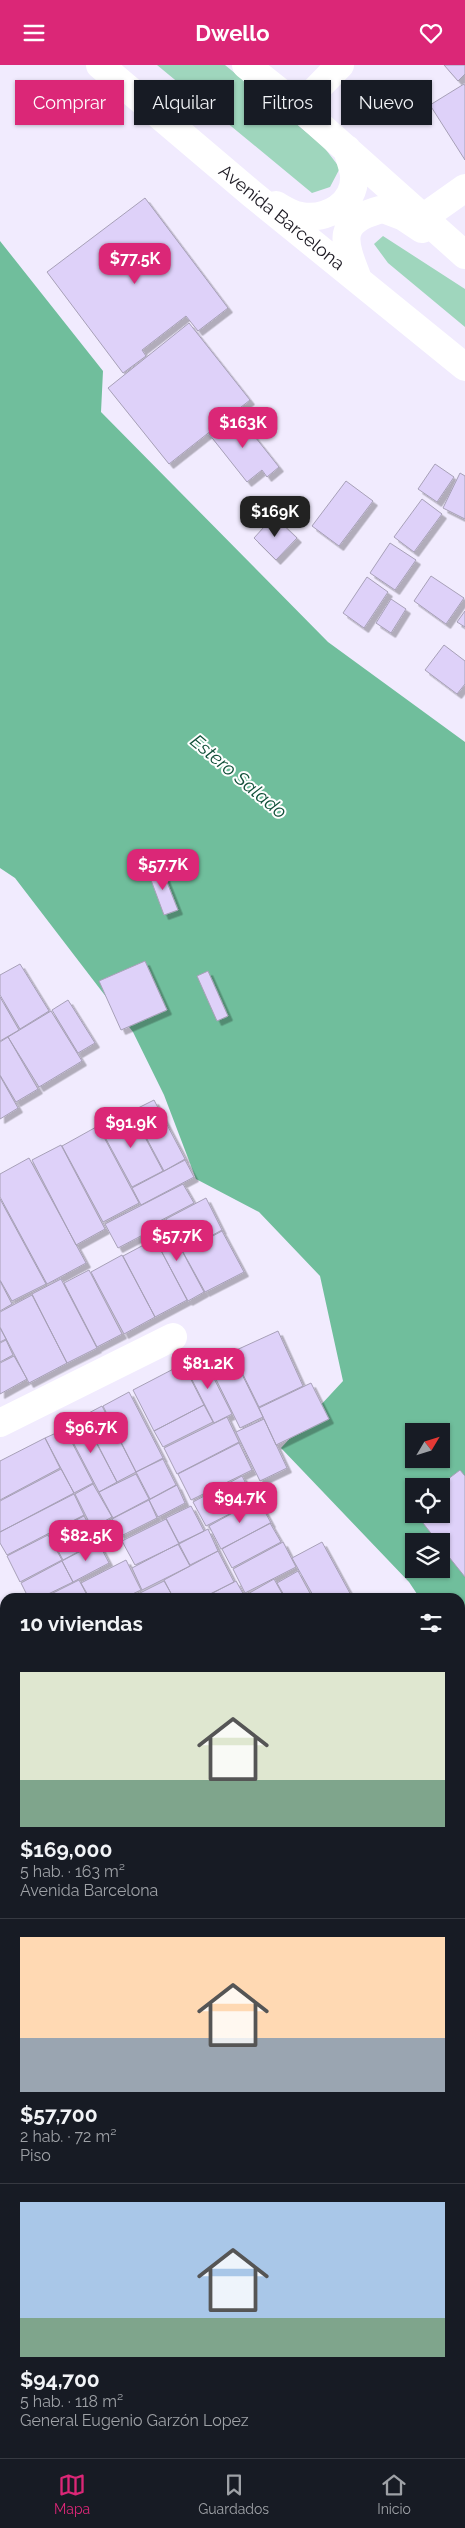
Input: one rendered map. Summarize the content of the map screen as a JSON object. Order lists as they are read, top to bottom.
{
  "streets": {
    "main road": ["Avenida Barcelona"]
  },
  "water": ["Estero Salado"],
  "north": "top right",
  "page": {
    "header": "Dwello",
    "chip": [
      "Comprar",
      "Alquilar",
      "Filtros",
      "Nuevo"
    ],
    "price": [
      "$77.5K",
      "$163K",
      "$169K",
      "$57.7K",
      "$91.9K",
      "$57.7K",
      "$81.2K",
      "$96.7K",
      "$94.7K",
      "$82.5K"
    ],
    "heading": "10 viviendas",
    "list": [
      {
        "name": "$169,000",
        "note": "5 hab. · 163 m² · Avenida Barcelona"
      },
      {
        "name": "$57,700",
        "note": "2 hab. · 72 m² · Piso"
      },
      {
        "name": "$94,700",
        "note": "5 hab. · 118 m² · General Eugenio Garzón Lopez"
      }
    ],
    "tabs": ["Mapa", "Guardados", "Inicio"]
  }
}
